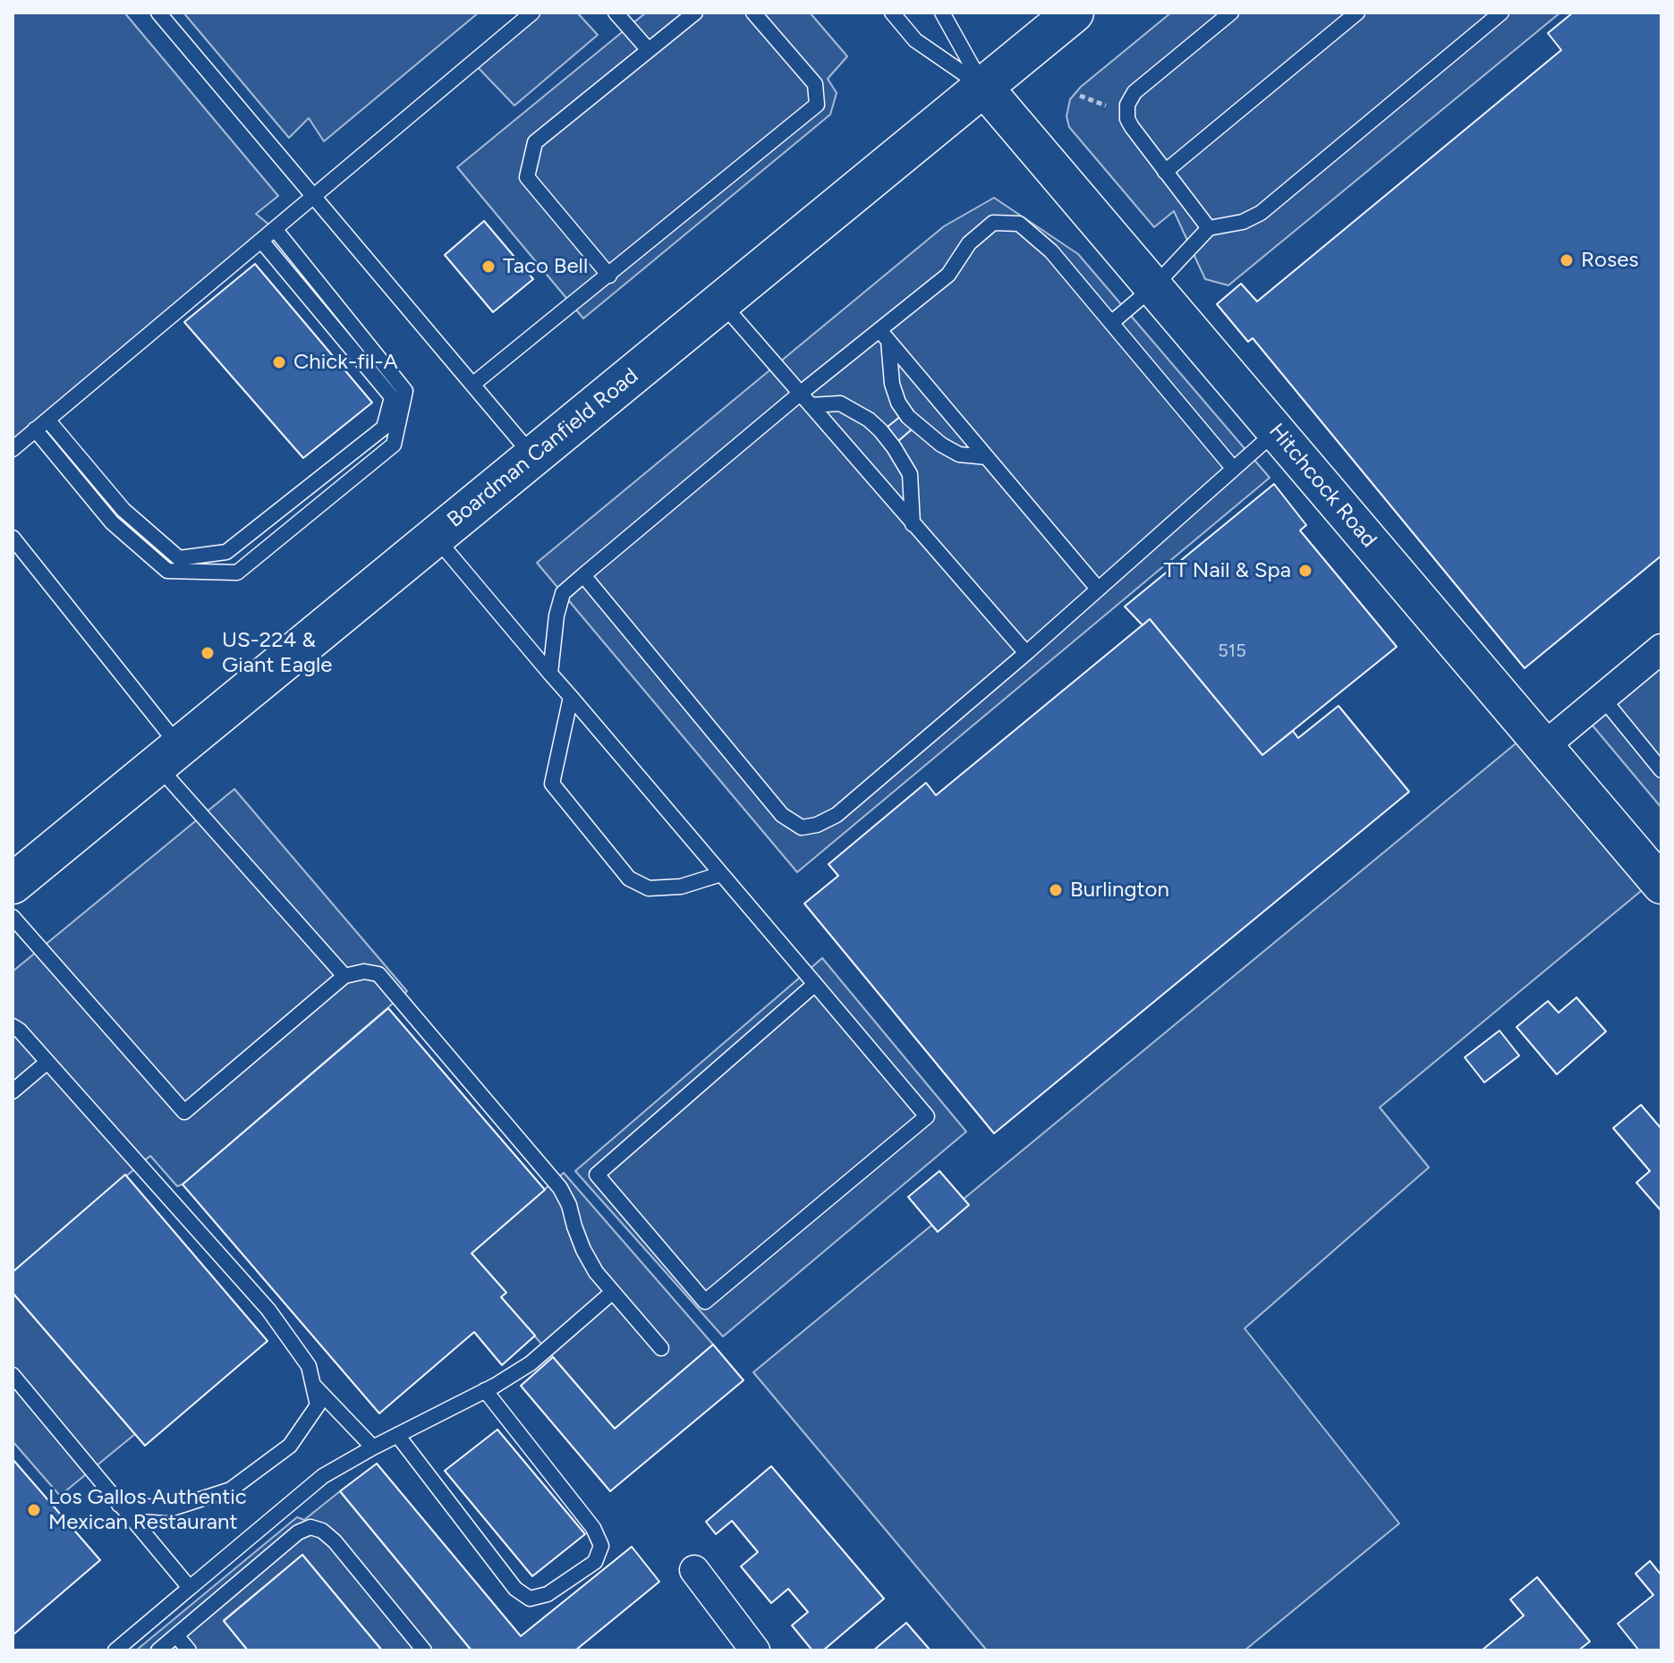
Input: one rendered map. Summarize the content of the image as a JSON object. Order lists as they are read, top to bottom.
{
  "streets": {
    "main road": ["Boardman Canfield Road"],
    "street": ["Hitchcock Road"]
  },
  "crossings": [
    ["Boardman Canfield Road", "Hitchcock Road"]
  ],
  "places": [
    "Roses",
    "Taco Bell",
    "Chick-fil-A",
    "TT Nail & Spa",
    "US-224 & Giant Eagle",
    "Burlington",
    "Los Gallos Authentic Mexican Restaurant"
  ],
  "house_numbers": ["515"]
}
